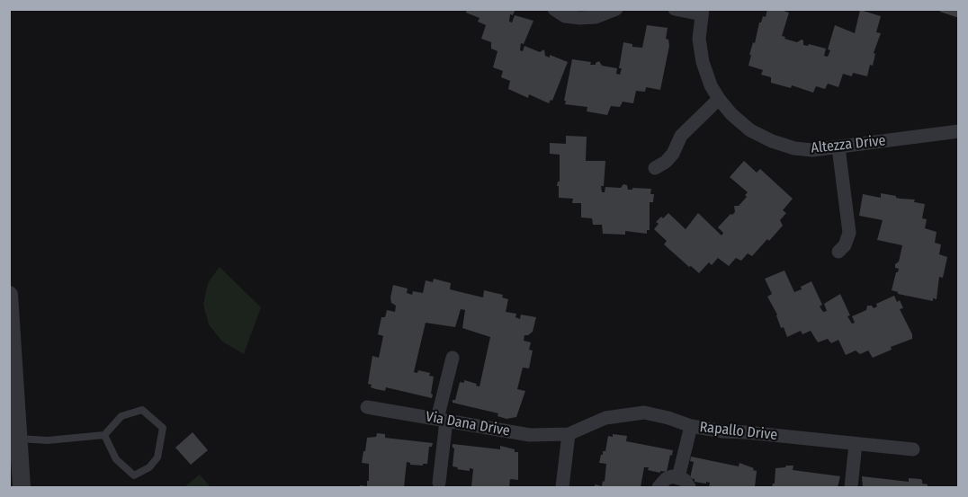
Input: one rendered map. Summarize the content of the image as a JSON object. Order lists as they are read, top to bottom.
{
  "streets": {
    "street": ["Altezza Drive", "Via Dana Drive", "Rapallo Drive"]
  },
  "crossings": [
    ["Via Dana Drive", "Rapallo Drive"]
  ]
}
